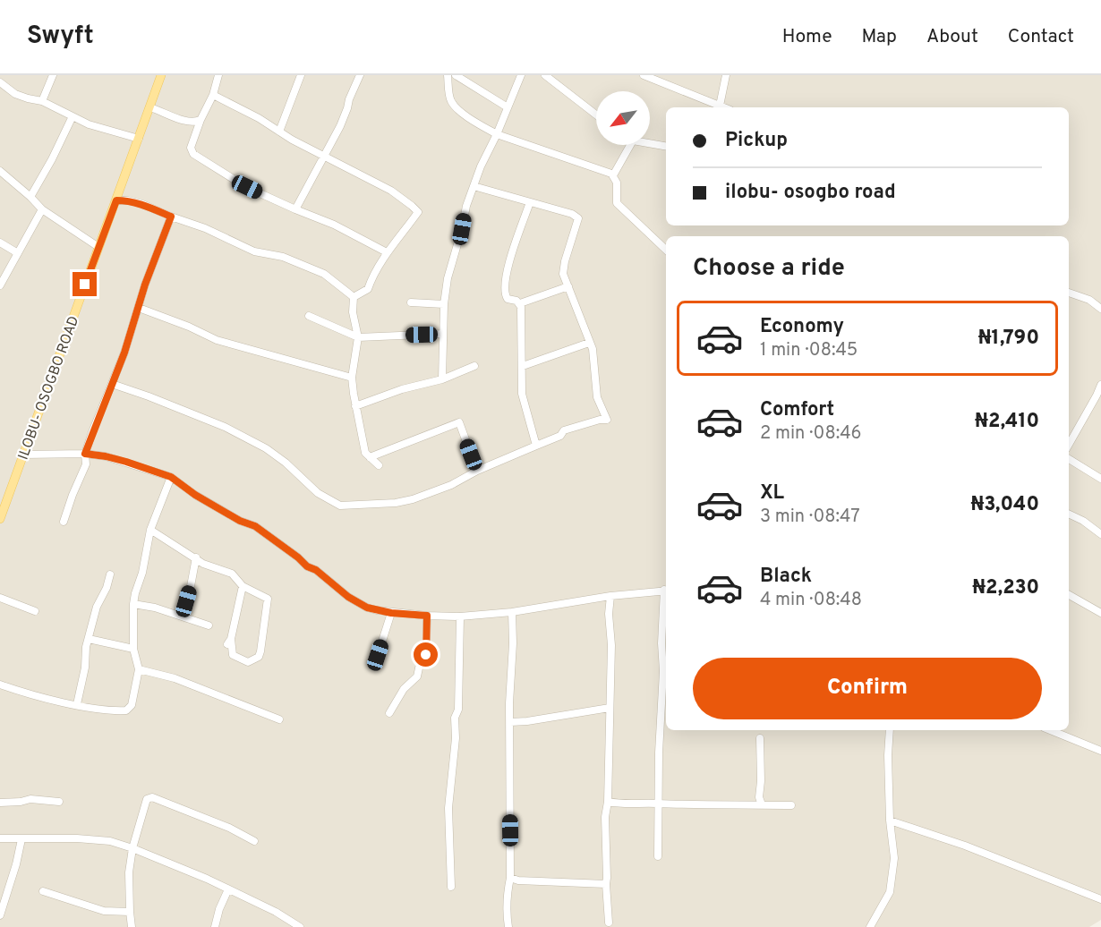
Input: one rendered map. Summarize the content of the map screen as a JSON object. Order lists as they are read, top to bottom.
{
  "streets": {
    "main road": ["ILOBU- OSOGBO ROAD"]
  },
  "north": "bottom left",
  "page": {
    "header": "Swyft",
    "nav": [
      "Home",
      "Map",
      "About",
      "Contact"
    ],
    "banner": ["Pickup", "ilobu- osogbo road"],
    "heading": "Choose a ride",
    "list": [
      {
        "name": "Economy",
        "note": "1 min · 08:45",
        "value": "₦1,790"
      },
      {
        "name": "Comfort",
        "note": "2 min · 08:46",
        "value": "₦2,410"
      },
      {
        "name": "XL",
        "note": "3 min · 08:47",
        "value": "₦3,040"
      },
      {
        "name": "Black",
        "note": "4 min · 08:48",
        "value": "₦2,230"
      }
    ],
    "buttons": "Confirm"
  }
}
